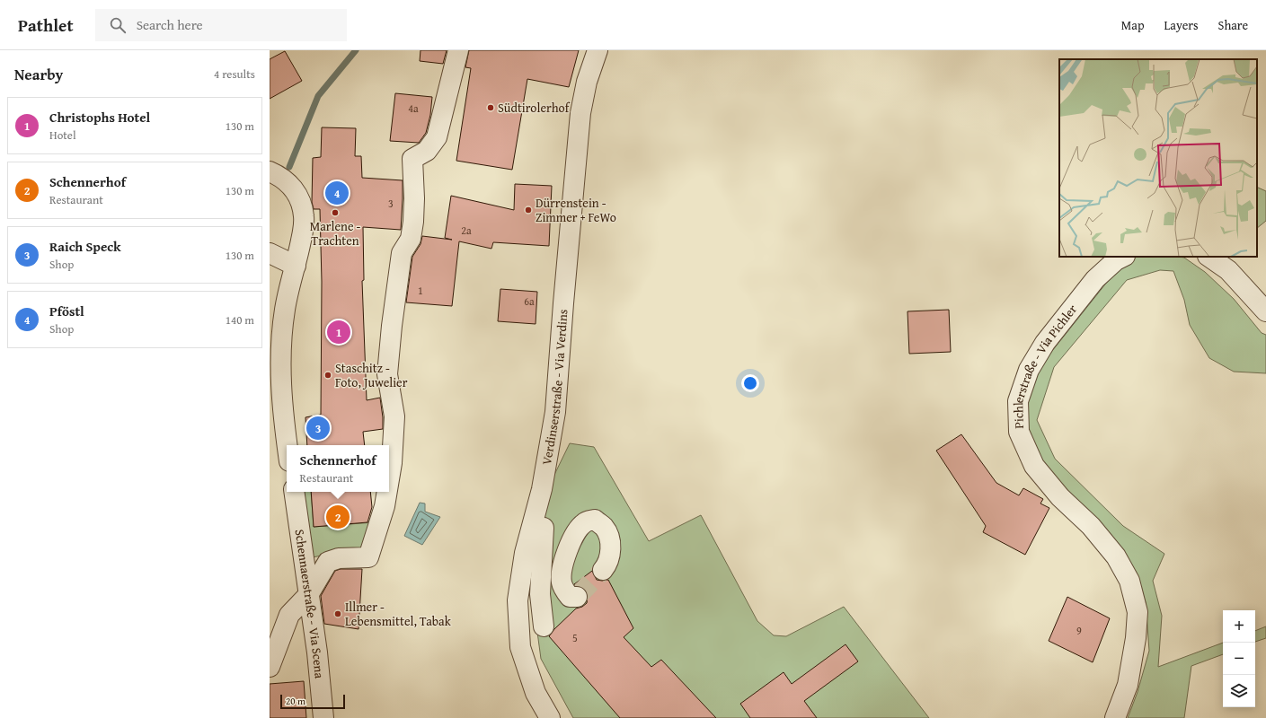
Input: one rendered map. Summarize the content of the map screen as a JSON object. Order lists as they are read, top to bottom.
{
  "streets": {
    "street": ["Pichlerstraße - Via Pichler", "Verdinserstraße - Via Verdins", "Schennaerstraße - Via Scena"]
  },
  "places": [
    "Südtirolerhof",
    "Dürrenstein - Zimmer + FeWo",
    "Marlene - Trachten",
    "Staschitz - Foto, Juwelier",
    "Illmer - Lebensmittel, Tabak"
  ],
  "house_numbers": [
    "4a",
    "3",
    "2a",
    "1",
    "6a",
    "9",
    "5"
  ],
  "scale_bar": "20 m",
  "page": {
    "header": "Pathlet",
    "search": "Search here",
    "nav": ["Map", "Layers", "Share"],
    "heading": ["Nearby", "4 results"],
    "list": [
      {
        "mark": "1",
        "name": "Christophs Hotel",
        "note": "Hotel",
        "value": "130 m"
      },
      {
        "mark": "2",
        "name": "Schennerhof",
        "note": "Restaurant",
        "value": "130 m"
      },
      {
        "mark": "3",
        "name": "Raich Speck",
        "note": "Shop",
        "value": "130 m"
      },
      {
        "mark": "4",
        "name": "Pföstl",
        "note": "Shop",
        "value": "140 m"
      }
    ],
    "pins": [
      "4",
      "1",
      "3",
      "2"
    ],
    "popup": ["Schennerhof", "Restaurant"],
    "map_buttons": ["+", "−"],
    "scale": "20 m"
  }
}
